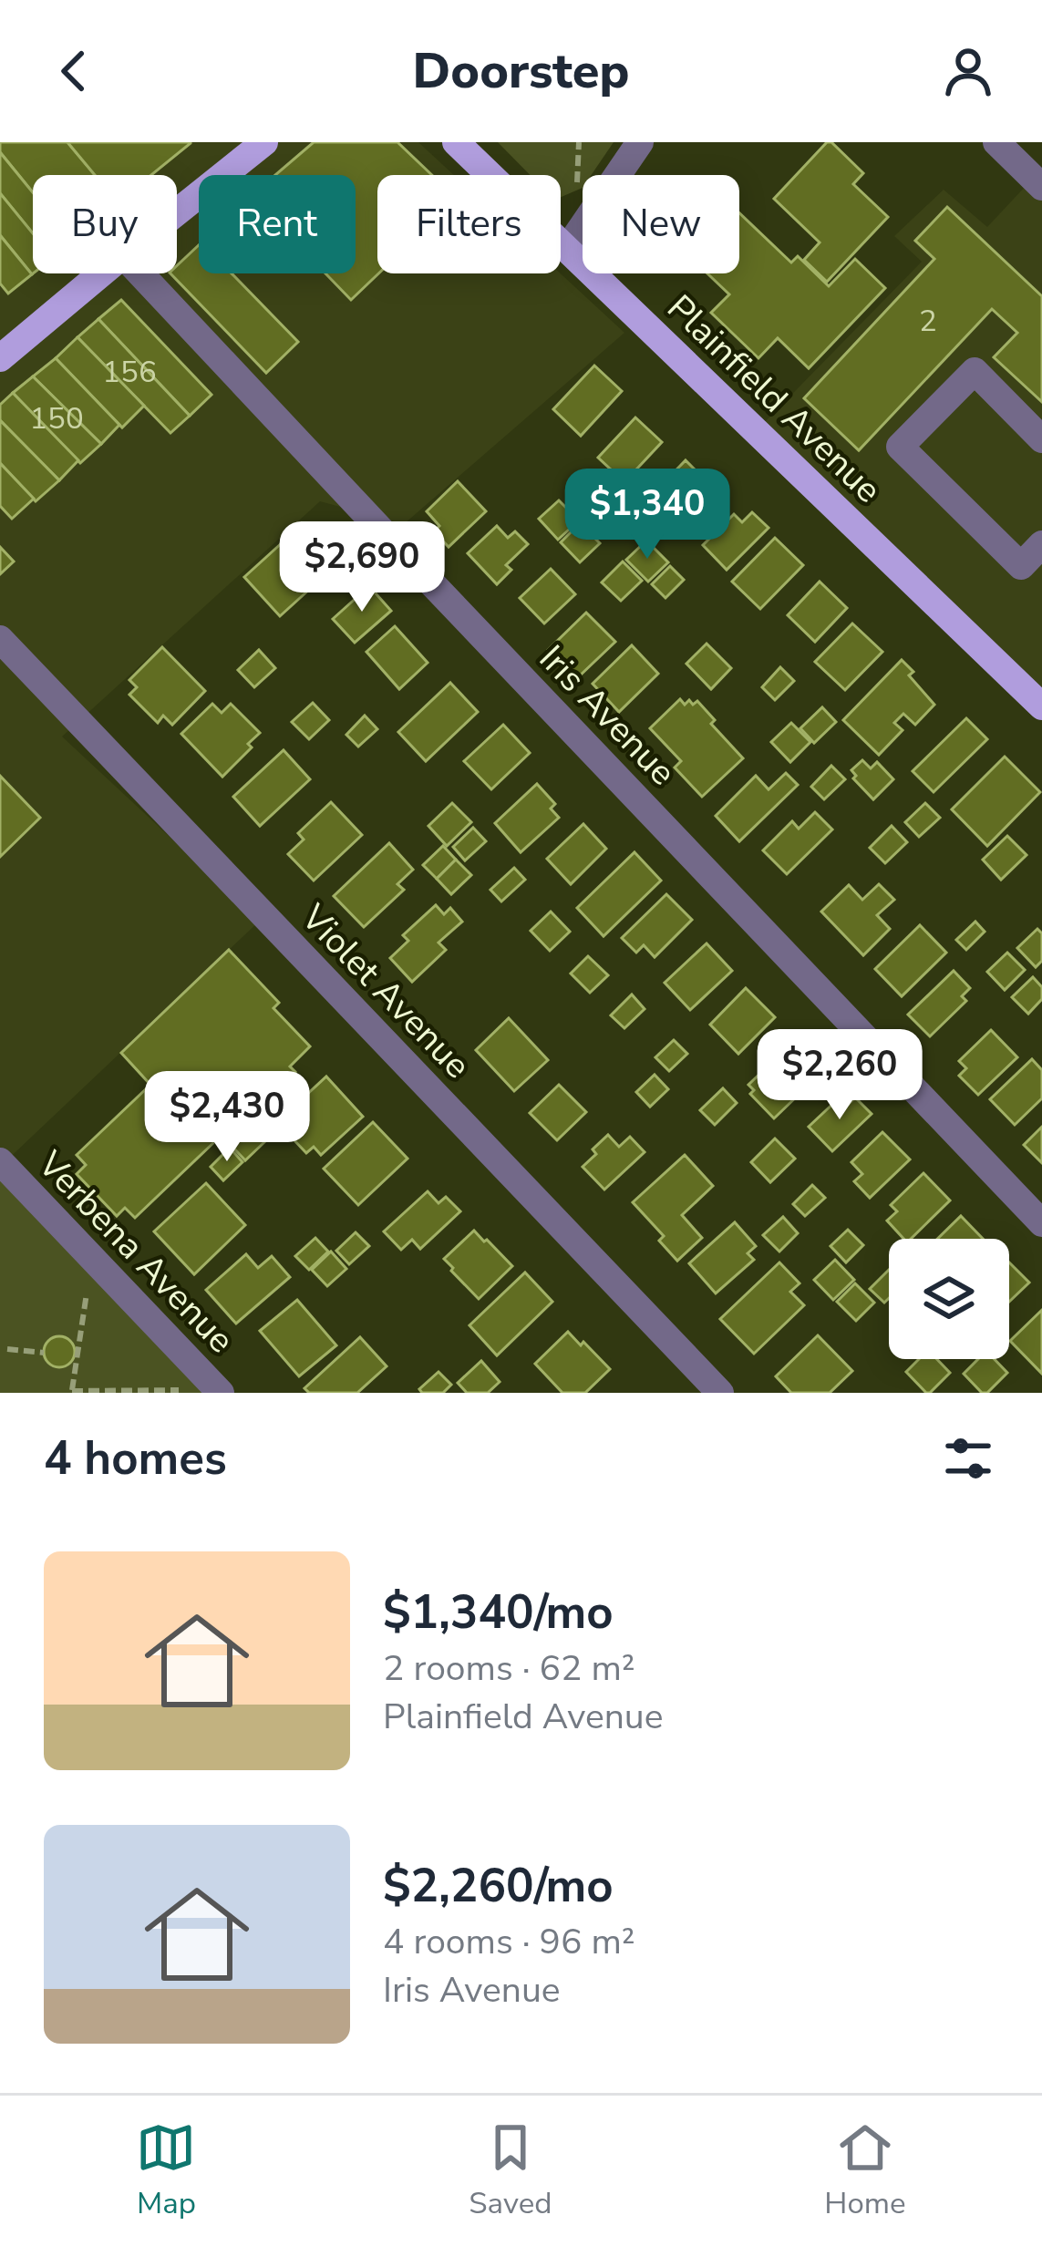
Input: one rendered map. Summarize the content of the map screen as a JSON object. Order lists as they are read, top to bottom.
{
  "streets": {
    "main road": ["Plainfield Avenue"],
    "street": ["Iris Avenue", "Violet Avenue", "Verbena Avenue"]
  },
  "house_numbers": ["2", "156", "150"],
  "page": {
    "header": "Doorstep",
    "chip": [
      "Buy",
      "Rent",
      "Filters",
      "New"
    ],
    "price": [
      "$1,340",
      "$2,690",
      "$2,260",
      "$2,430"
    ],
    "heading": "4 homes",
    "list": [
      {
        "name": "$1,340/mo",
        "note": "2 rooms · 62 m² · Plainfield Avenue"
      },
      {
        "name": "$2,260/mo",
        "note": "4 rooms · 96 m² · Iris Avenue"
      }
    ],
    "tabs": ["Map", "Saved", "Home"]
  }
}
